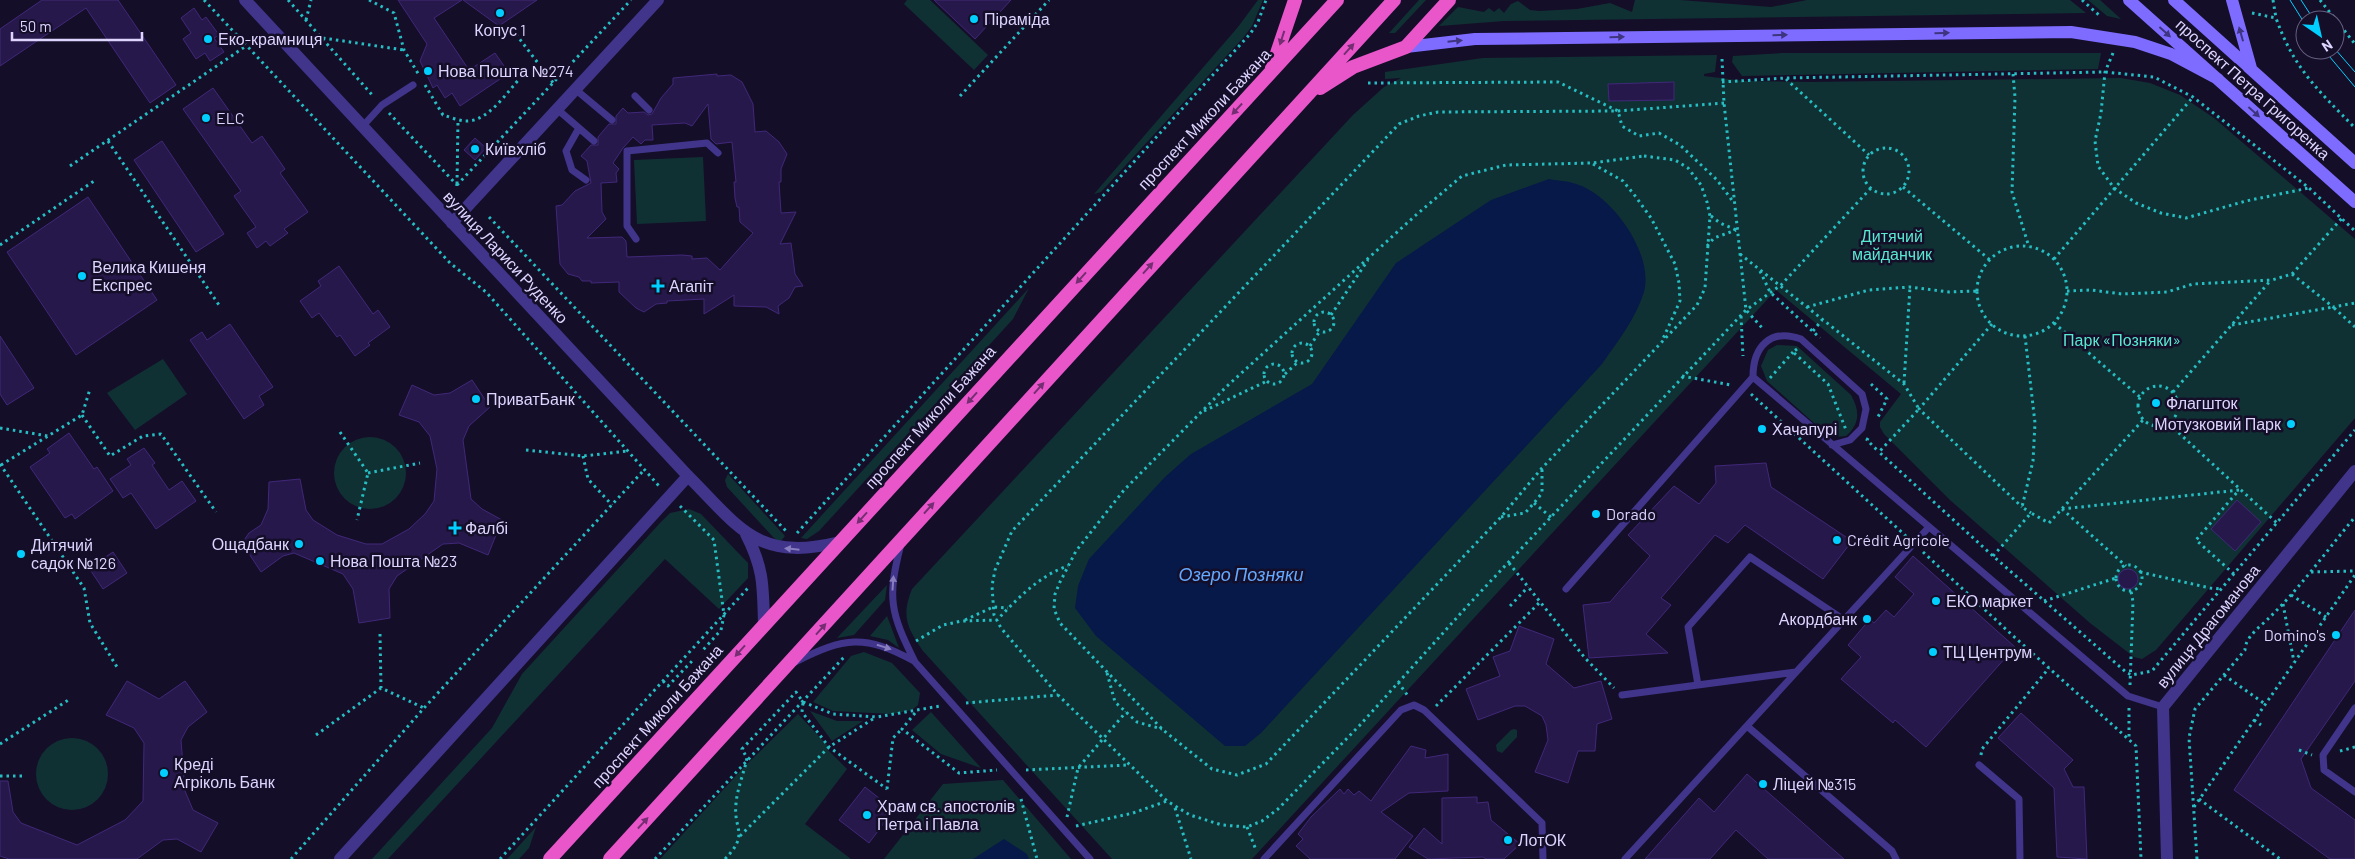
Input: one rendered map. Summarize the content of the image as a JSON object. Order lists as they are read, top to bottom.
{
  "streets": {
    "highway": ["проспект Миколи Бажана"],
    "main road": ["проспект Петра Григоренка"],
    "street": ["вулиця Лариси Руденко", "вулиця Драгоманова"]
  },
  "crossings": [
    ["проспект Миколи Бажана", "вулиця Лариси Руденко"]
  ],
  "water": ["Озеро Позняки"],
  "parks": ["Дитячий майданчик", "Парк «Позняки»"],
  "places": {
    "other": [
      "Копус 1",
      "Піраміда",
      "Еко-крамниця",
      "Нова Пошта №274",
      "ELC",
      "Київхліб",
      "Велика Кишеня Експрес",
      "ПриватБанк",
      "Флагшток",
      "Мотузковий Парк",
      "Хачапурі",
      "Dorado",
      "Crédit Agricole",
      "Ощадбанк",
      "Дитячий садок №126",
      "Нова Пошта №23",
      "ЕКО маркет",
      "Акордбанк",
      "Domino's",
      "ТЦ Центрум",
      "Креді Агріколь Банк",
      "Ліцей №315",
      "Храм св. апостолів Петра і Павла",
      "ЛотОК"
    ],
    "health": ["Агапіт", "Фалбі"]
  },
  "scale_bar": "50 m",
  "north": "bottom right"
}
